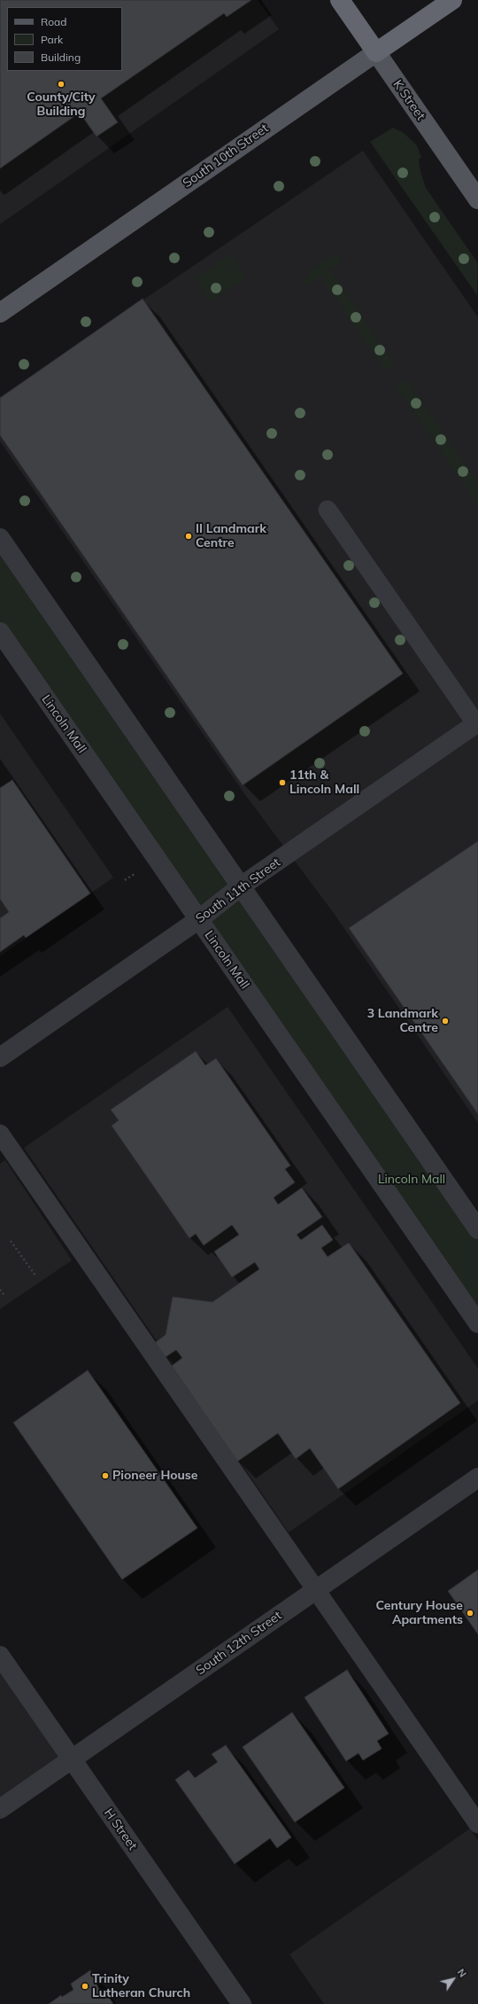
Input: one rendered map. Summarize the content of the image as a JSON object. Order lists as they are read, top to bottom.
{
  "streets": {
    "highway": ["K Street", "South 10th Street"],
    "street": [
      "Lincoln Mall",
      "South 11th Street",
      "South 12th Street",
      "H Street"
    ]
  },
  "crossings": [
    ["K Street", "South 10th Street"],
    ["Lincoln Mall", "South 11th Street"],
    ["South 12th Street", "H Street"]
  ],
  "parks": ["Lincoln Mall"],
  "places": [
    "County/City Building",
    "II Landmark Centre",
    "11th & Lincoln Mall",
    "3 Landmark Centre",
    "Pioneer House",
    "Century House Apartments",
    "Trinity Lutheran Church"
  ],
  "legend": ["Road", "Park", "Building"],
  "north": "top right"
}
